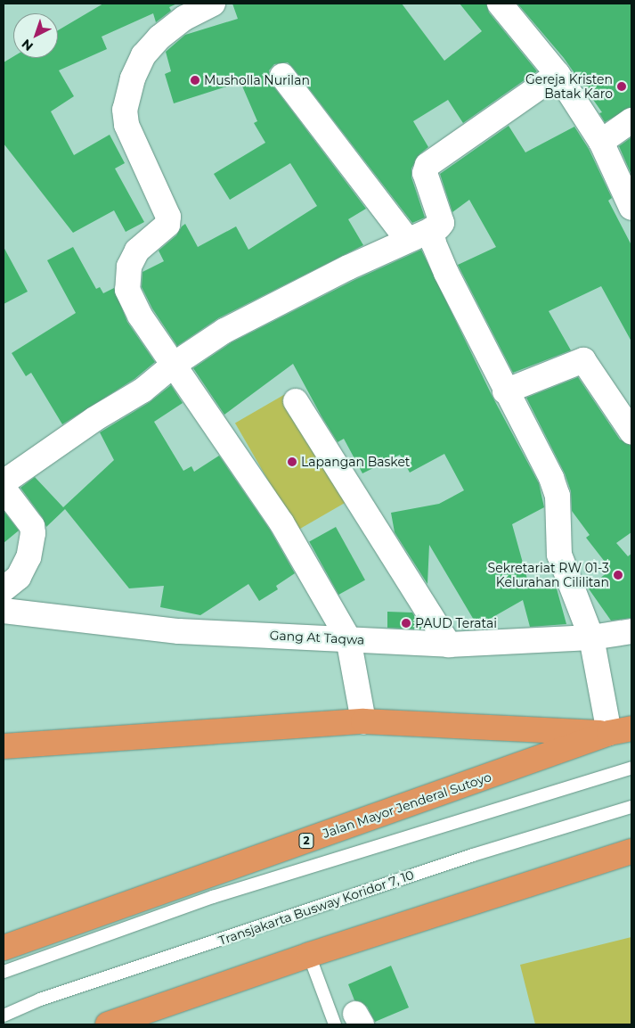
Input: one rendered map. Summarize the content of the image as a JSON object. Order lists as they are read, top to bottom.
{
  "streets": {
    "highway": ["Jalan Mayor Jenderal Sutoyo", "2"],
    "street": ["Gang At Taqwa"],
    "lane": ["Transjakarta Busway Koridor 7, 10"]
  },
  "places": [
    "Musholla Nurilan",
    "Gereja Kristen Batak Karo",
    "Lapangan Basket",
    "Sekretariat RW 01-3 Kelurahan Cililitan",
    "PAUD Teratai"
  ],
  "north": "bottom left"
}
